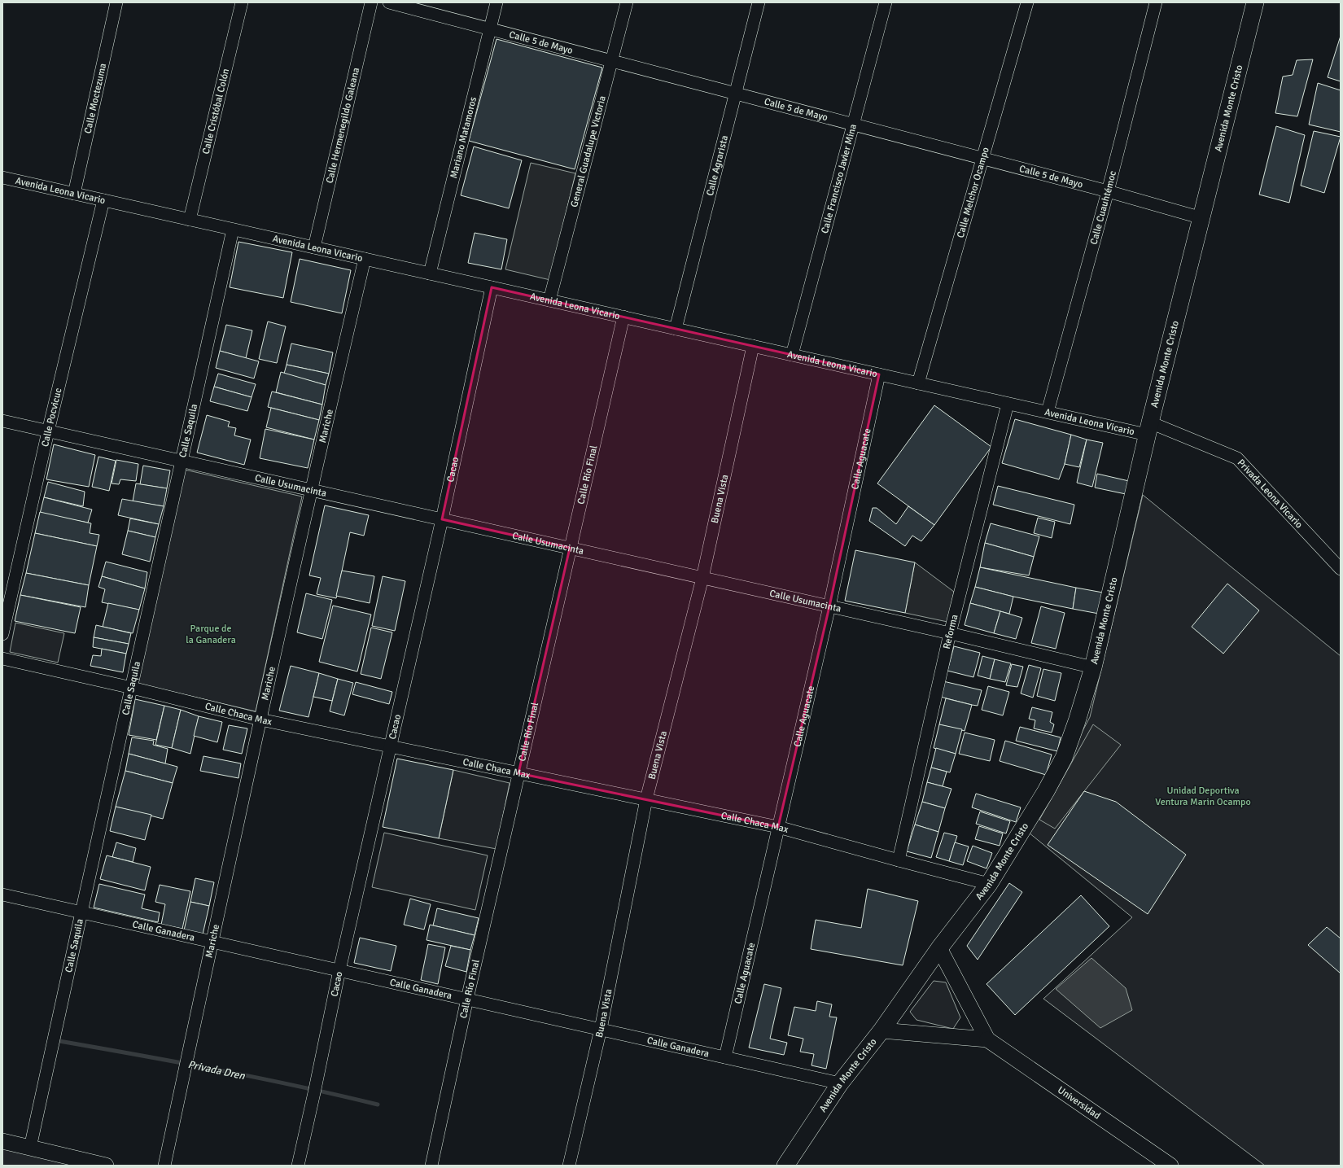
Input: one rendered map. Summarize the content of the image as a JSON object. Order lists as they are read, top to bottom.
{
  "streets": {
    "main road": ["Avenida Monte Cristo"],
    "street": [
      "Calle 5 de Mayo",
      "Calle Moctezuma",
      "Calle Cristóbal Colón",
      "Calle Hermenegildo Galeana",
      "Mariano Matamoros",
      "General Guadalupe Victoria",
      "Calle Agrarista",
      "Calle Francisco Javier Mina",
      "Avenida Leona Vicario",
      "Calle Melchor Ocampo",
      "Calle Cuauhtémoc",
      "Calle Pocvicuc",
      "Mariche",
      "Calle Saquila",
      "Calle Aguacate",
      "Cacao",
      "Calle Río Final",
      "Calle Usumacinta",
      "Privada Leona Vicario",
      "Buena Vista",
      "Reforma",
      "Calle Chaca Max",
      "Calle Ganadera",
      "Universidad"
    ]
  },
  "crossings": [
    ["Calle 5 de Mayo", "Avenida Monte Cristo"],
    ["Calle 5 de Mayo", "Mariano Matamoros"],
    ["Calle 5 de Mayo", "General Guadalupe Victoria"],
    ["Calle 5 de Mayo", "Calle Agrarista"],
    ["Calle 5 de Mayo", "Calle Francisco Javier Mina"],
    ["Calle 5 de Mayo", "Calle Melchor Ocampo"],
    ["Calle 5 de Mayo", "Calle Cuauhtémoc"],
    ["Calle Moctezuma", "Avenida Leona Vicario"],
    ["Avenida Monte Cristo", "Avenida Leona Vicario"],
    ["Avenida Monte Cristo", "Calle Usumacinta"],
    ["Avenida Monte Cristo", "Privada Leona Vicario"],
    ["Avenida Monte Cristo", "Calle Chaca Max"],
    ["Avenida Monte Cristo", "Calle Ganadera"],
    ["Calle Cristóbal Colón", "Avenida Leona Vicario"],
    ["Calle Hermenegildo Galeana", "Avenida Leona Vicario"],
    ["Mariano Matamoros", "Avenida Leona Vicario"],
    ["General Guadalupe Victoria", "Avenida Leona Vicario"],
    ["Calle Agrarista", "Avenida Leona Vicario"],
    ["Calle Francisco Javier Mina", "Avenida Leona Vicario"],
    ["Avenida Leona Vicario", "Calle Melchor Ocampo"],
    ["Avenida Leona Vicario", "Calle Cuauhtémoc"],
    ["Avenida Leona Vicario", "Calle Pocvicuc"],
    ["Avenida Leona Vicario", "Mariche"],
    ["Avenida Leona Vicario", "Calle Saquila"],
    ["Avenida Leona Vicario", "Calle Aguacate"],
    ["Avenida Leona Vicario", "Cacao"],
    ["Avenida Leona Vicario", "Calle Río Final"],
    ["Avenida Leona Vicario", "Privada Leona Vicario"],
    ["Avenida Leona Vicario", "Buena Vista"],
    ["Avenida Leona Vicario", "Reforma"],
    ["Calle Pocvicuc", "Calle Usumacinta"],
    ["Mariche", "Calle Usumacinta"],
    ["Mariche", "Calle Chaca Max"],
    ["Mariche", "Calle Ganadera"],
    ["Calle Saquila", "Calle Usumacinta"],
    ["Calle Saquila", "Calle Chaca Max"],
    ["Calle Saquila", "Calle Ganadera"],
    ["Calle Aguacate", "Calle Usumacinta"],
    ["Calle Aguacate", "Calle Chaca Max"],
    ["Calle Aguacate", "Calle Ganadera"],
    ["Cacao", "Calle Usumacinta"],
    ["Cacao", "Calle Chaca Max"],
    ["Cacao", "Calle Ganadera"],
    ["Calle Río Final", "Calle Usumacinta"],
    ["Calle Río Final", "Calle Chaca Max"],
    ["Calle Río Final", "Calle Ganadera"],
    ["Calle Usumacinta", "Buena Vista"],
    ["Calle Usumacinta", "Reforma"],
    ["Buena Vista", "Calle Chaca Max"],
    ["Buena Vista", "Calle Ganadera"],
    ["Reforma", "Calle Chaca Max"]
  ],
  "water": ["Privada Dren"],
  "parks": ["Parque de la Ganadera", "Unidad Deportiva Ventura Marin Ocampo"]
}
